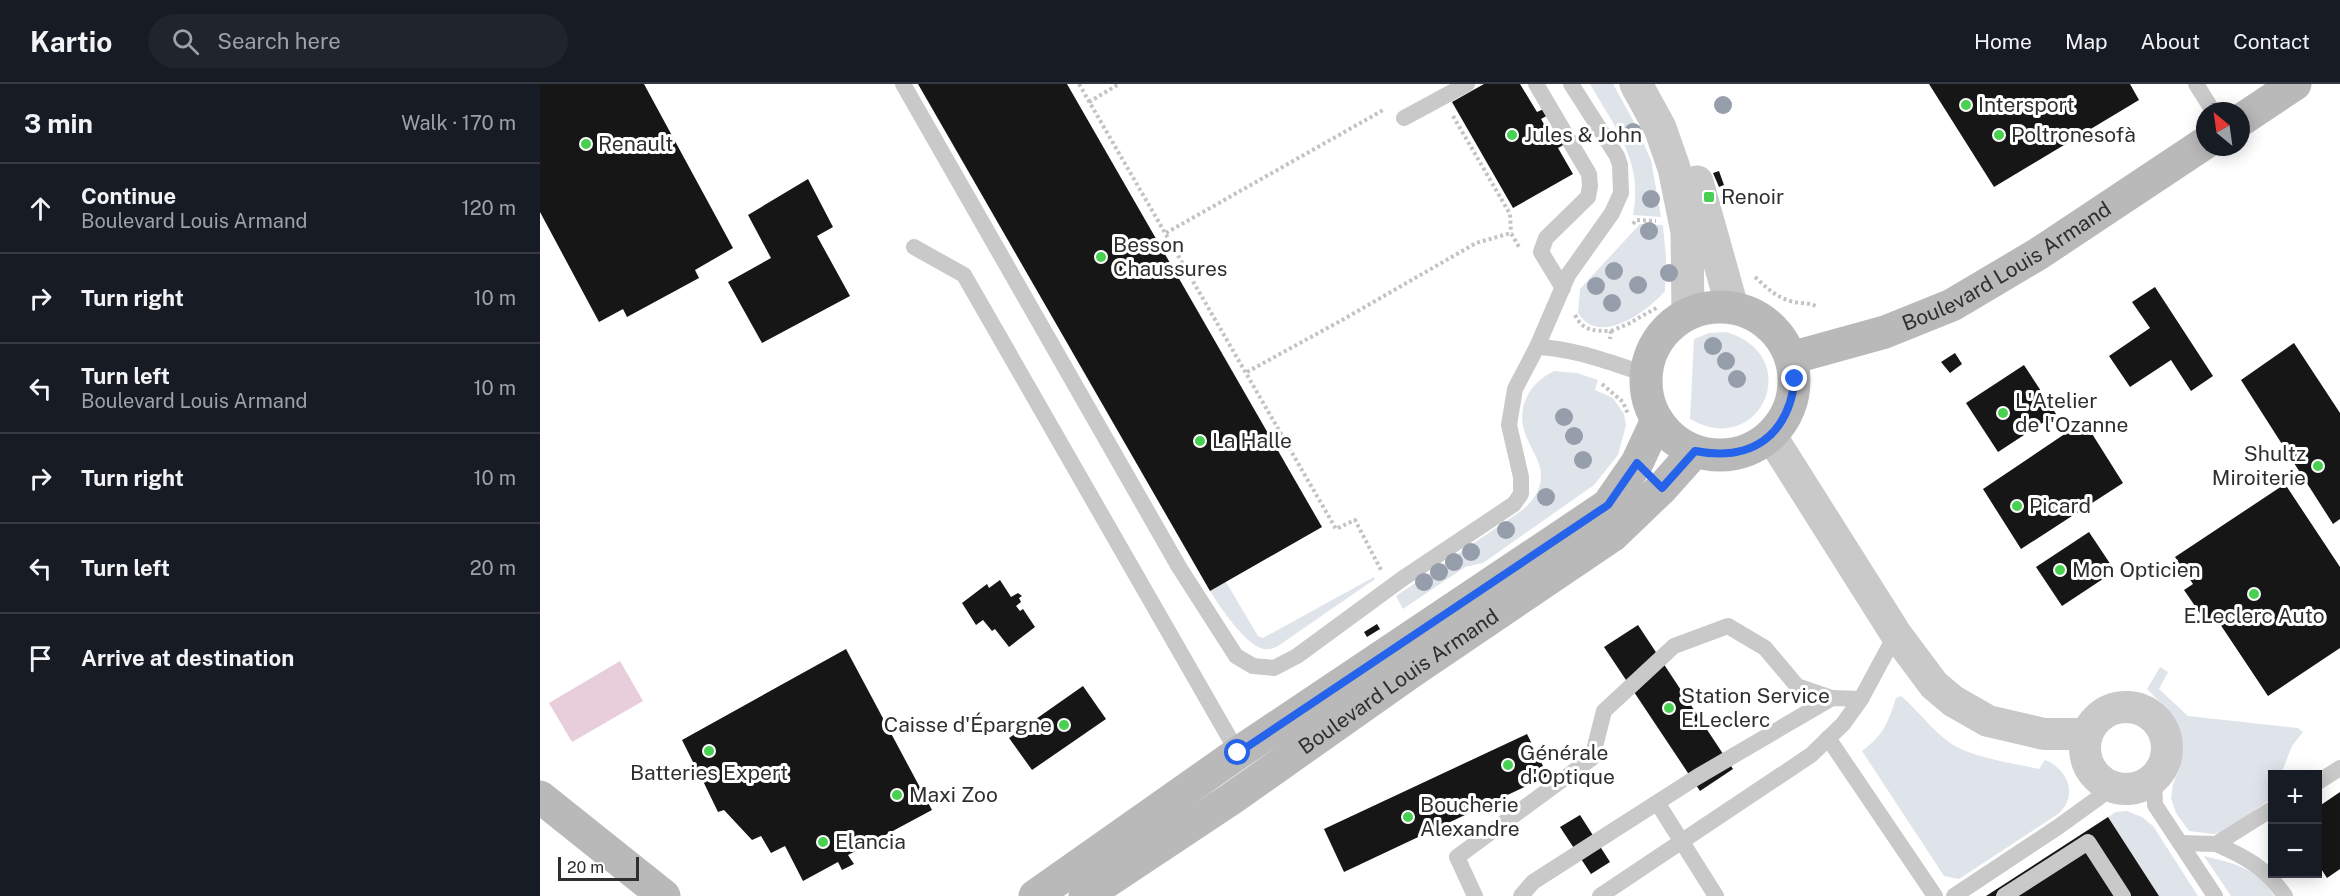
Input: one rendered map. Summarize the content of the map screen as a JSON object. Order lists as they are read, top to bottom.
{
  "streets": {
    "main road": ["Boulevard Louis Armand"]
  },
  "places": {
    "other": [
      "Intersport",
      "Jules & John",
      "Poltronesofà",
      "Renault",
      "Besson Chaussures",
      "L'Atelier de l'Ozanne",
      "La Halle",
      "Shultz Miroiterie",
      "Picard",
      "Mon Opticien",
      "E.Leclerc Auto",
      "Station Service E.Leclerc",
      "Caisse d'Épargne",
      "Batteries Expert",
      "Générale d'Optique",
      "Maxi Zoo",
      "Boucherie Alexandre",
      "Elancia"
    ],
    "transit": ["Renoir"]
  },
  "scale_bar": "20 m",
  "north": "top left",
  "page": {
    "header": "Kartio",
    "search": "Search here",
    "nav": [
      "Home",
      "Map",
      "About",
      "Contact"
    ],
    "heading": ["3 min", "Walk · 170 m"],
    "list": [
      ["Continue", "Boulevard Louis Armand", "120 m"],
      ["Turn right", "10 m"],
      ["Turn left", "Boulevard Louis Armand", "10 m"],
      ["Turn right", "10 m"],
      ["Turn left", "20 m"],
      "Arrive at destination"
    ],
    "map_buttons": ["+", "−"],
    "scale": "20 m"
  }
}
